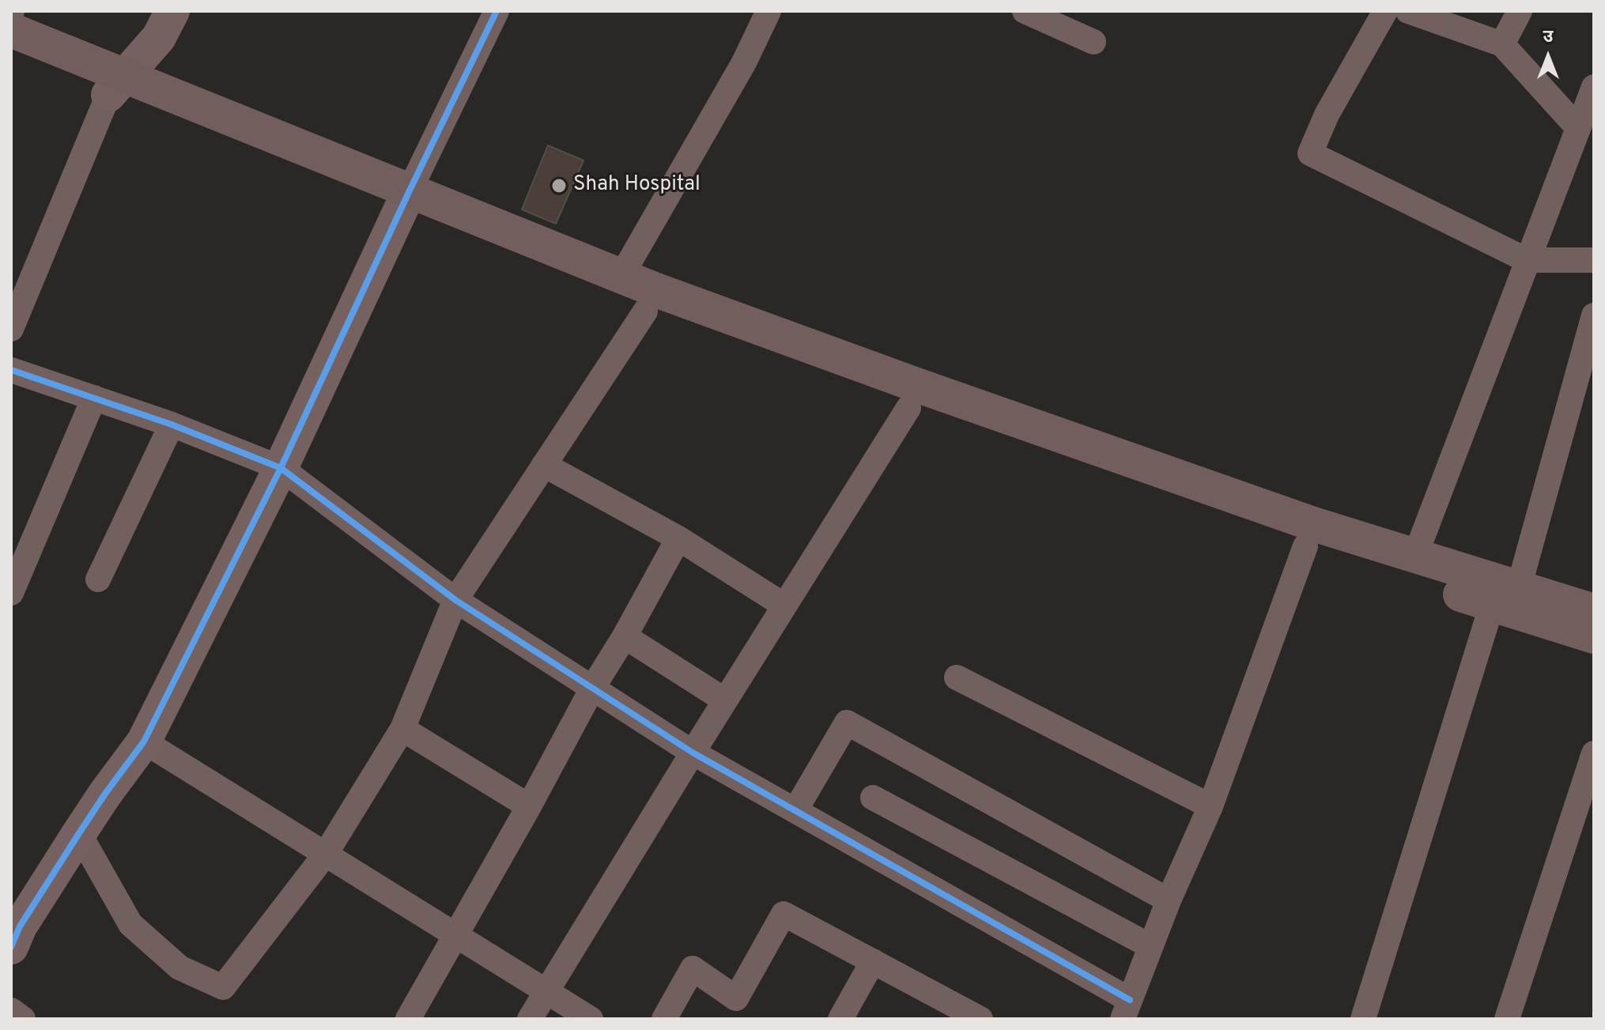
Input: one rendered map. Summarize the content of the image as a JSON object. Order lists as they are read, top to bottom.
{
  "places": ["Shah Hospital"],
  "north": "top"
}
